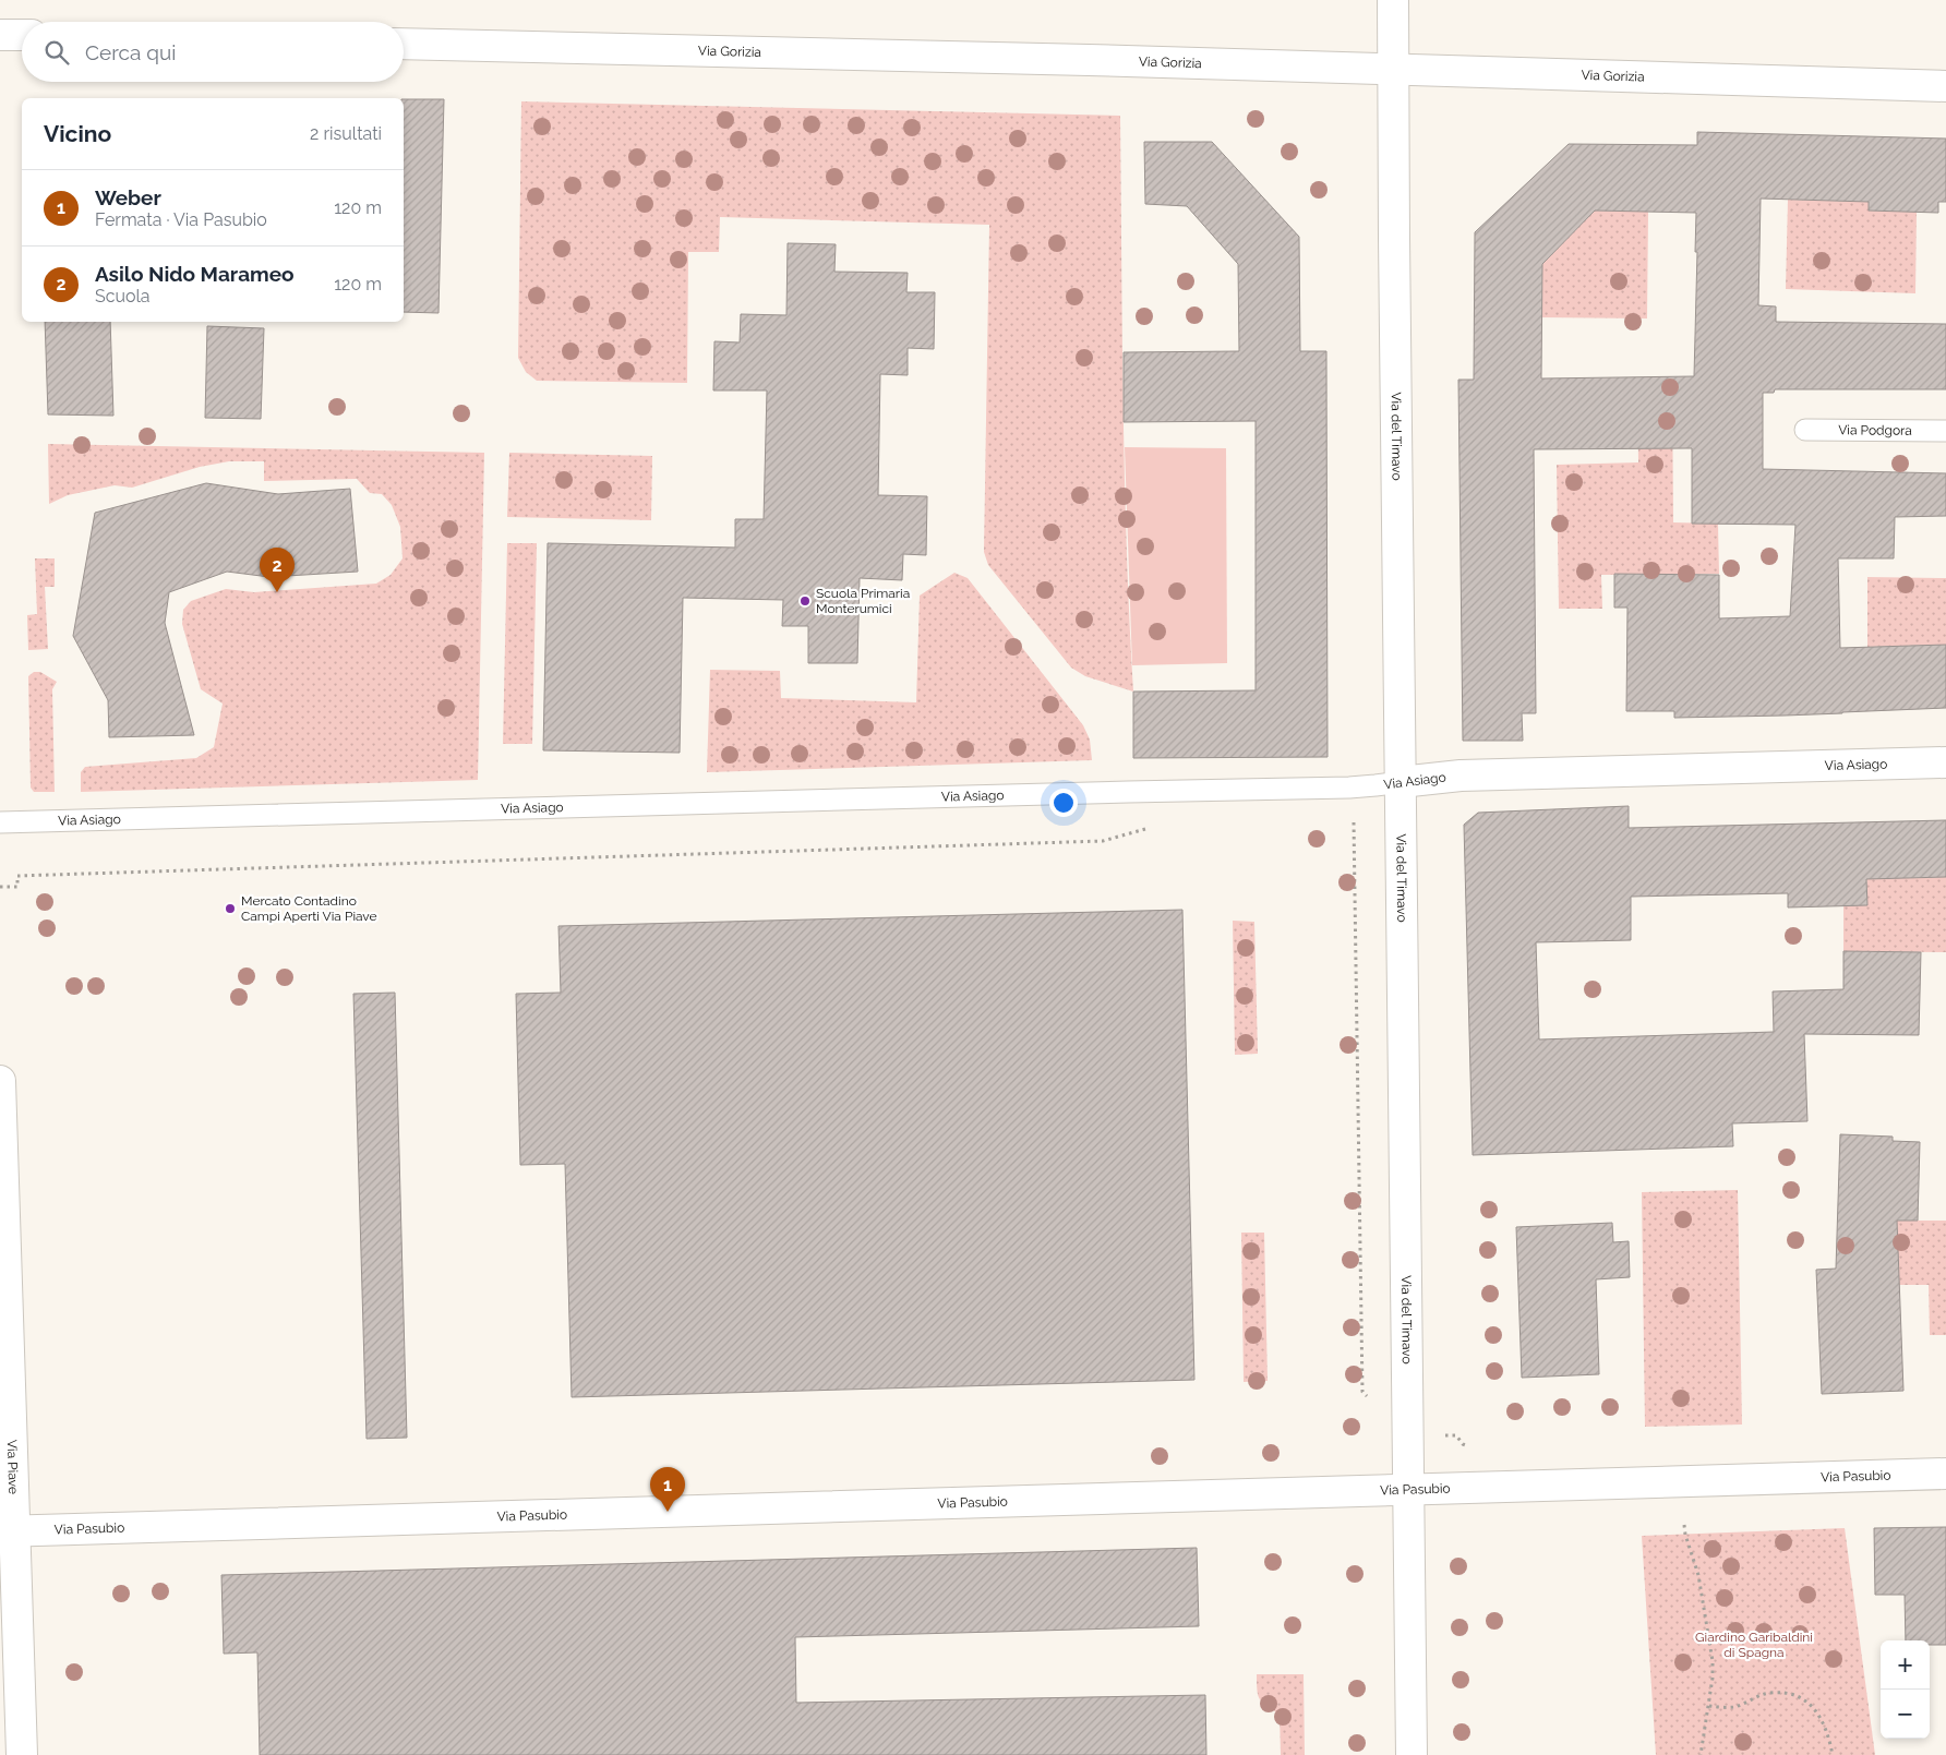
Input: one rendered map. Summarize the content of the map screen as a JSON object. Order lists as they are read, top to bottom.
{
  "streets": {
    "street": [
      "Via Gorizia",
      "Via del Timavo",
      "Via Asiago",
      "Via Piave",
      "Via Pasubio"
    ],
    "lane": ["Via Podgora"]
  },
  "crossings": [
    ["Via Gorizia", "Via del Timavo"],
    ["Via del Timavo", "Via Asiago"],
    ["Via del Timavo", "Via Pasubio"],
    ["Via Piave", "Via Pasubio"]
  ],
  "parks": ["Giardino Garibaldini di Spagna"],
  "places": ["Scuola Primaria Monterumici", "Mercato Contadino Campi Aperti Via Piave"],
  "page": {
    "search": "Cerca qui",
    "heading": ["Vicino", "2 risultati"],
    "list": [
      {
        "mark": "1",
        "name": "Weber",
        "note": "Fermata · Via Pasubio",
        "value": "120 m"
      },
      {
        "mark": "2",
        "name": "Asilo Nido Marameo",
        "note": "Scuola",
        "value": "120 m"
      }
    ],
    "pins": ["2", "1"],
    "map_buttons": ["+", "−"]
  }
}
